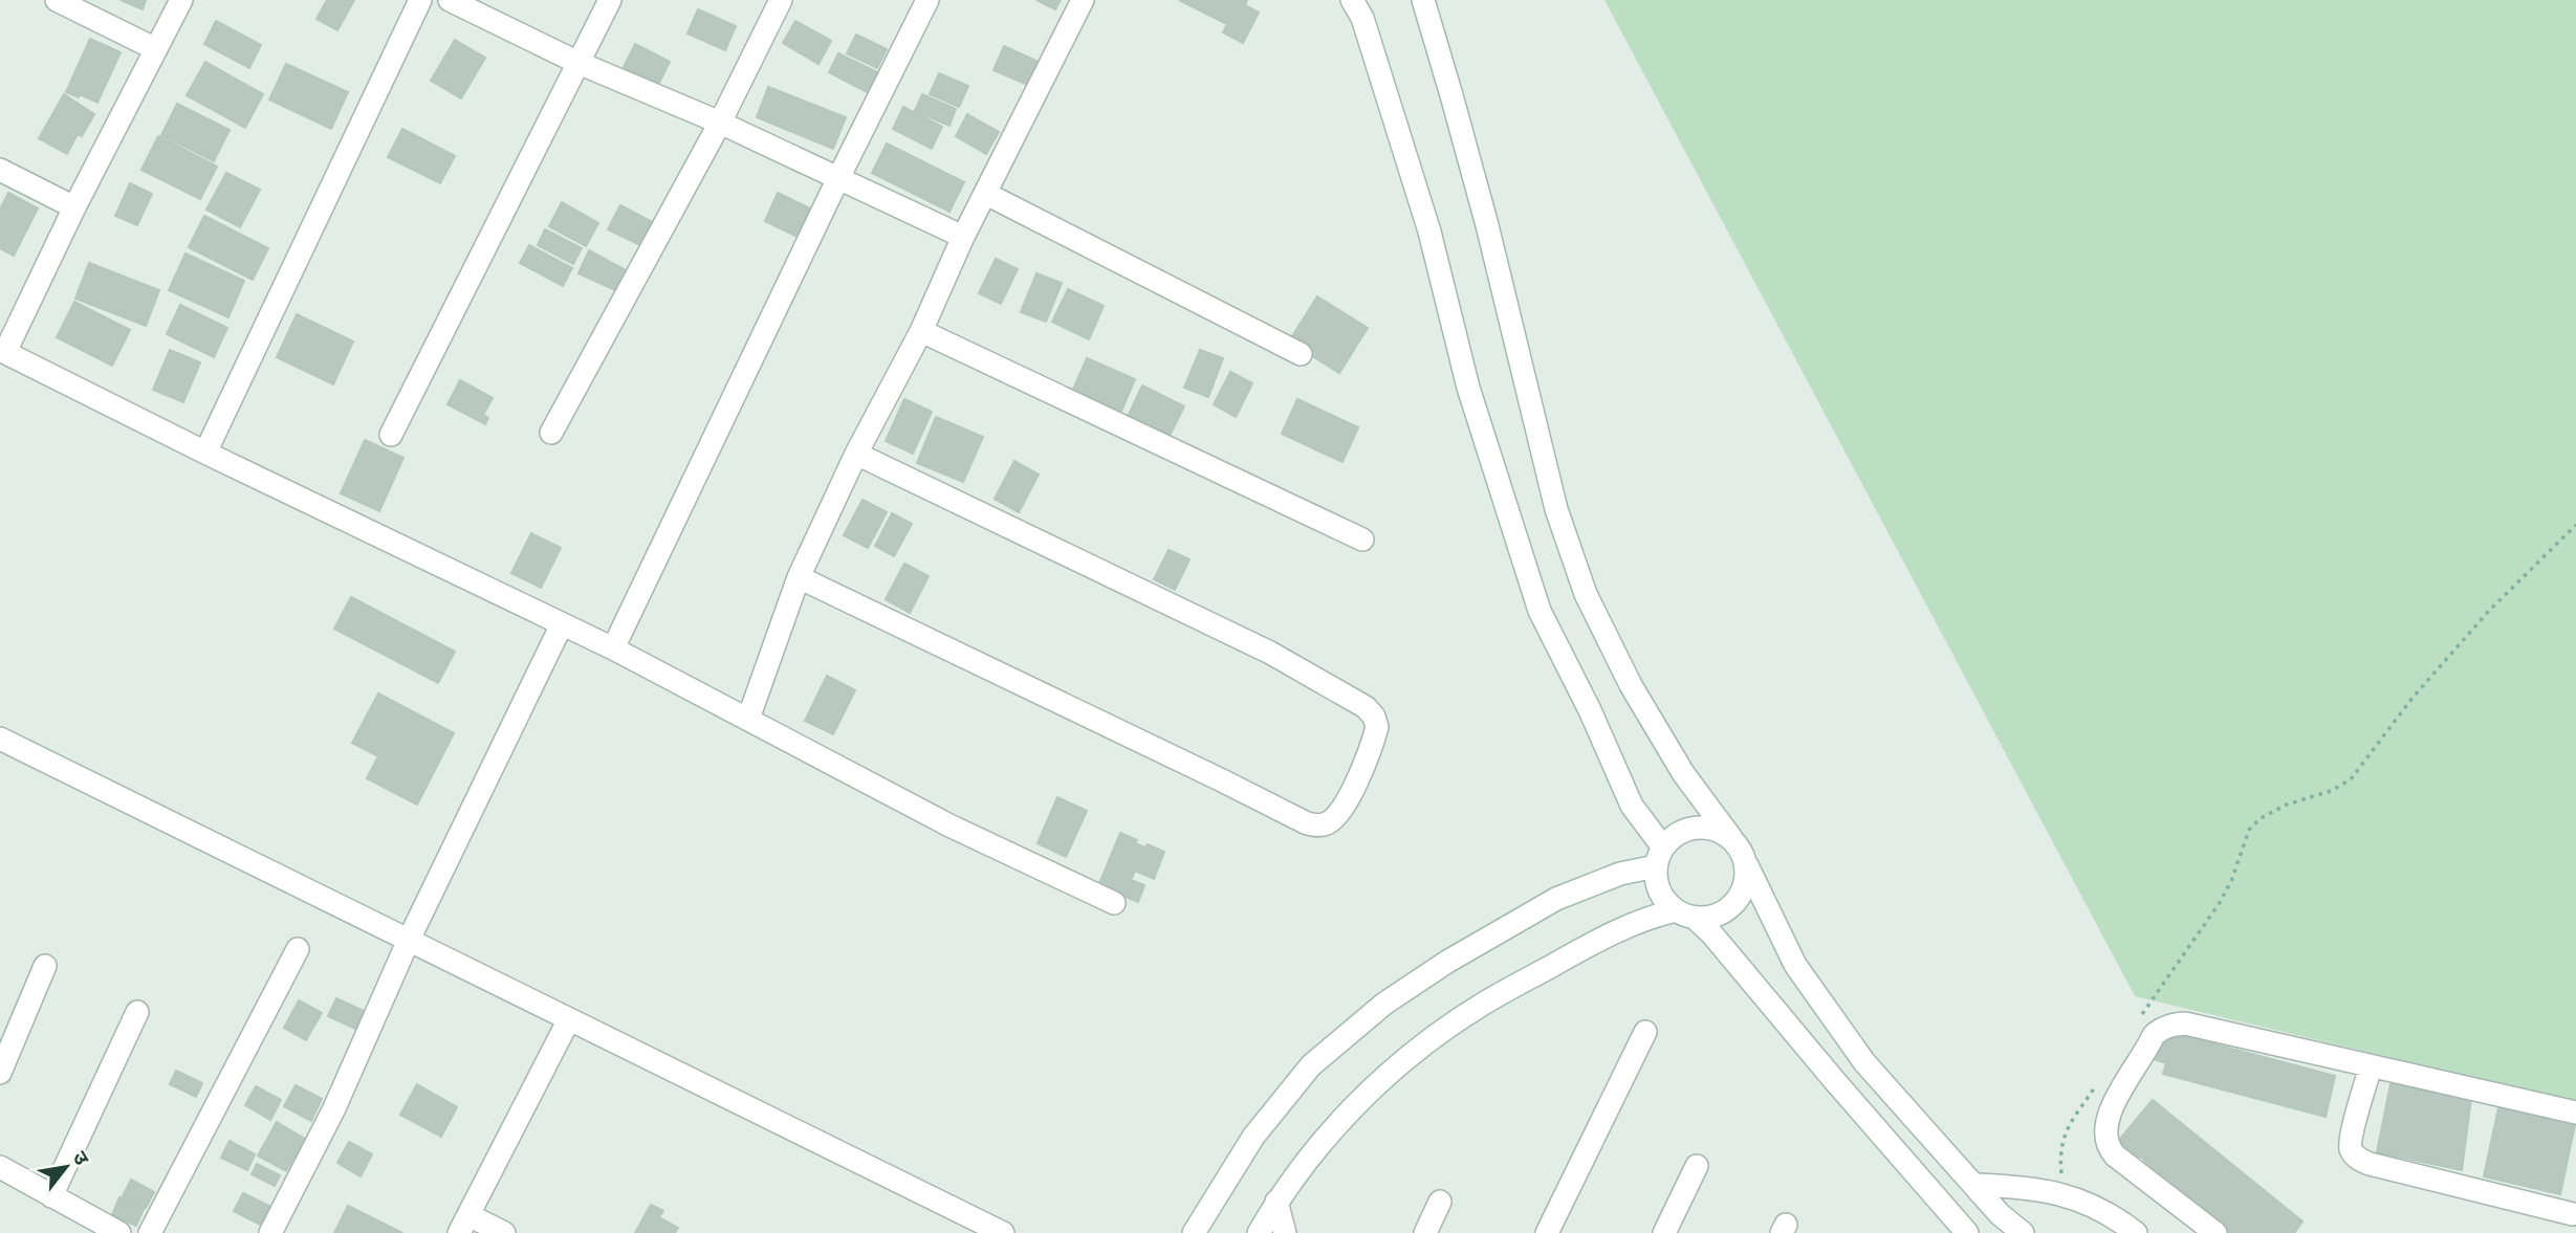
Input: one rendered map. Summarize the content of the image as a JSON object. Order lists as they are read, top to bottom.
{
  "north": "top right"
}
